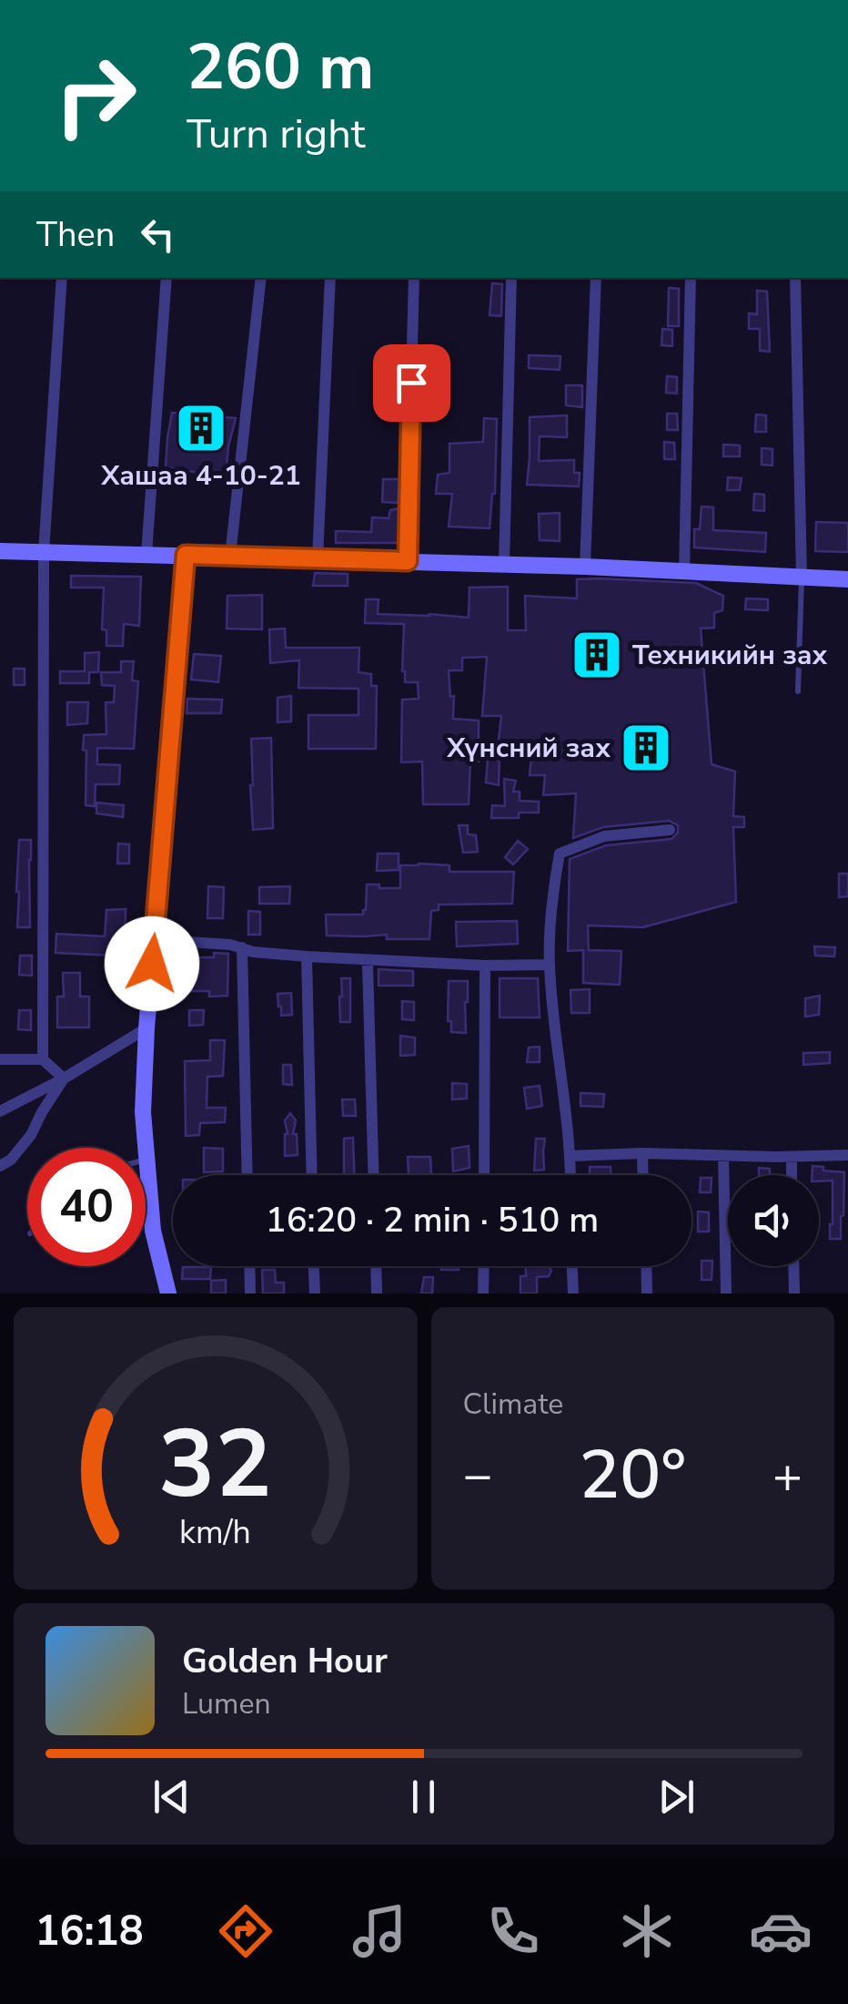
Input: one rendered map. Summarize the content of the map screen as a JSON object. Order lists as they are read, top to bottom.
{
  "places": {
    "building": ["Хашаа 4-10-21", "Техникийн зах", "Хүнсний зах"]
  },
  "page": {
    "turn": ["260 m", "Turn right"],
    "then": "Then",
    "limit": "40",
    "trip": "16:20 · 2 min · 510 m",
    "tile": "Climate",
    "heat": ["−", "20°", "+"],
    "song": ["Golden Hour", "Lumen"],
    "tabs": "16:18",
    "gauge": ["32", "km/h"]
  }
}
